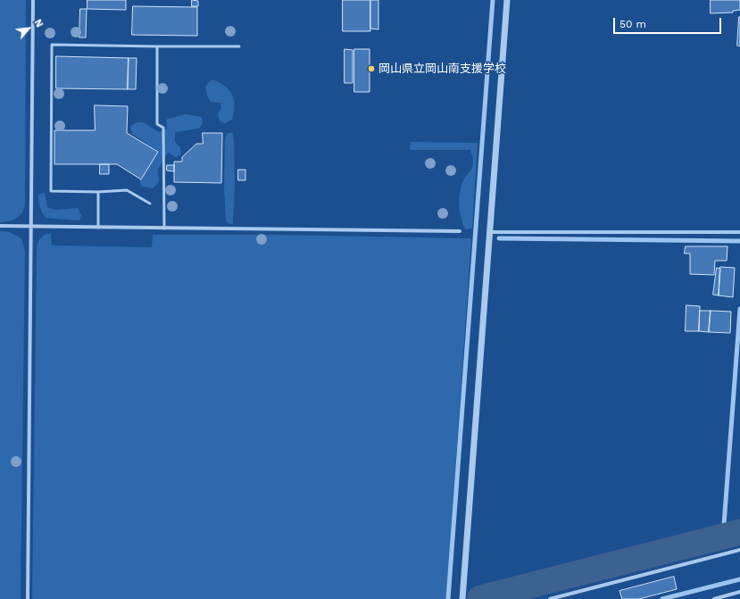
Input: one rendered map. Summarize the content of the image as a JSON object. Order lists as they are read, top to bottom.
{
  "places": ["岡山県立岡山南支援学校"],
  "scale_bar": "50 m",
  "north": "top right"
}
